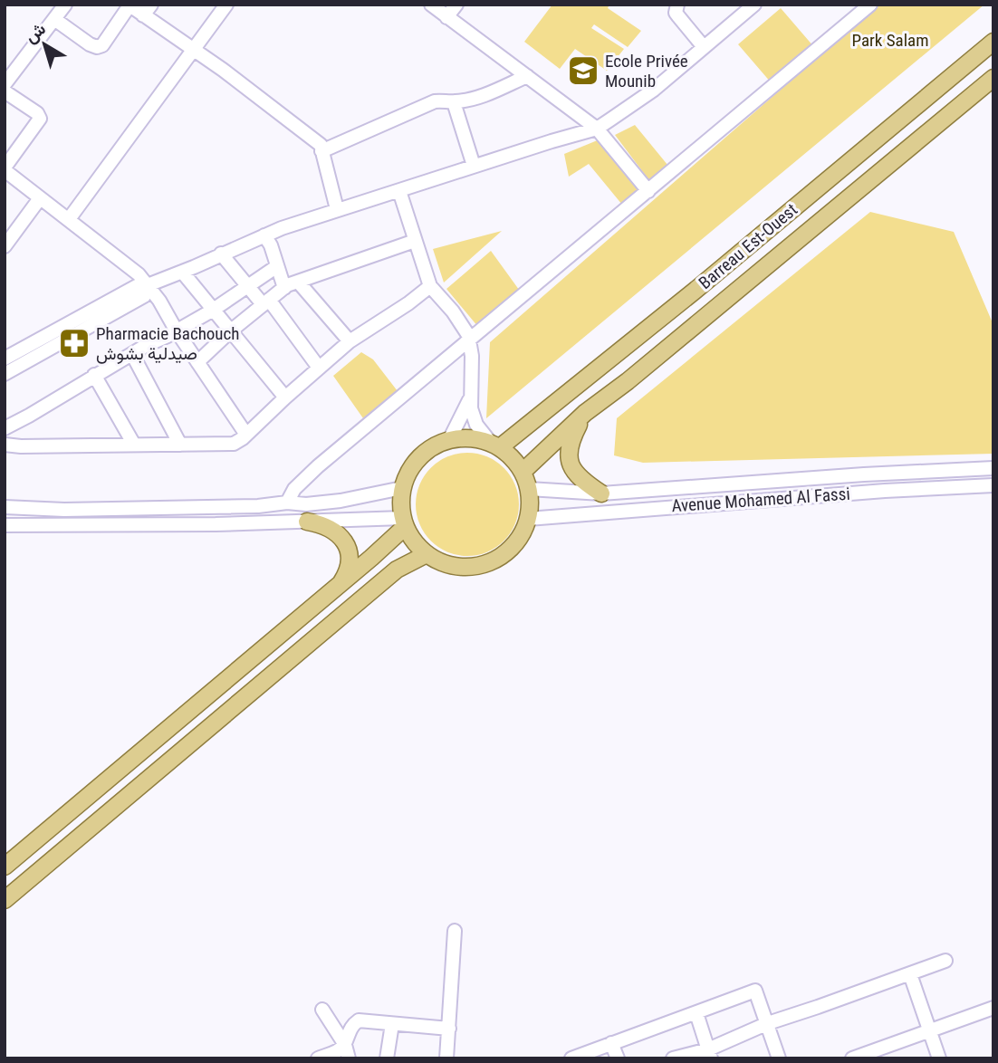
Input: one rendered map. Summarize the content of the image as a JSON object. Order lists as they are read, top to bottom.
{
  "streets": {
    "main road": ["Barreau Est-Ouest"],
    "street": ["Avenue Mohamed Al Fassi"]
  },
  "crossings": [
    ["Barreau Est-Ouest", "Avenue Mohamed Al Fassi"]
  ],
  "parks": ["Park Salam"],
  "places": {
    "school or university": ["Ecole Privée Mounib"],
    "pharmacy": ["Pharmacie Bachouch صيدلية بشوش"]
  },
  "north": "top left"
}
